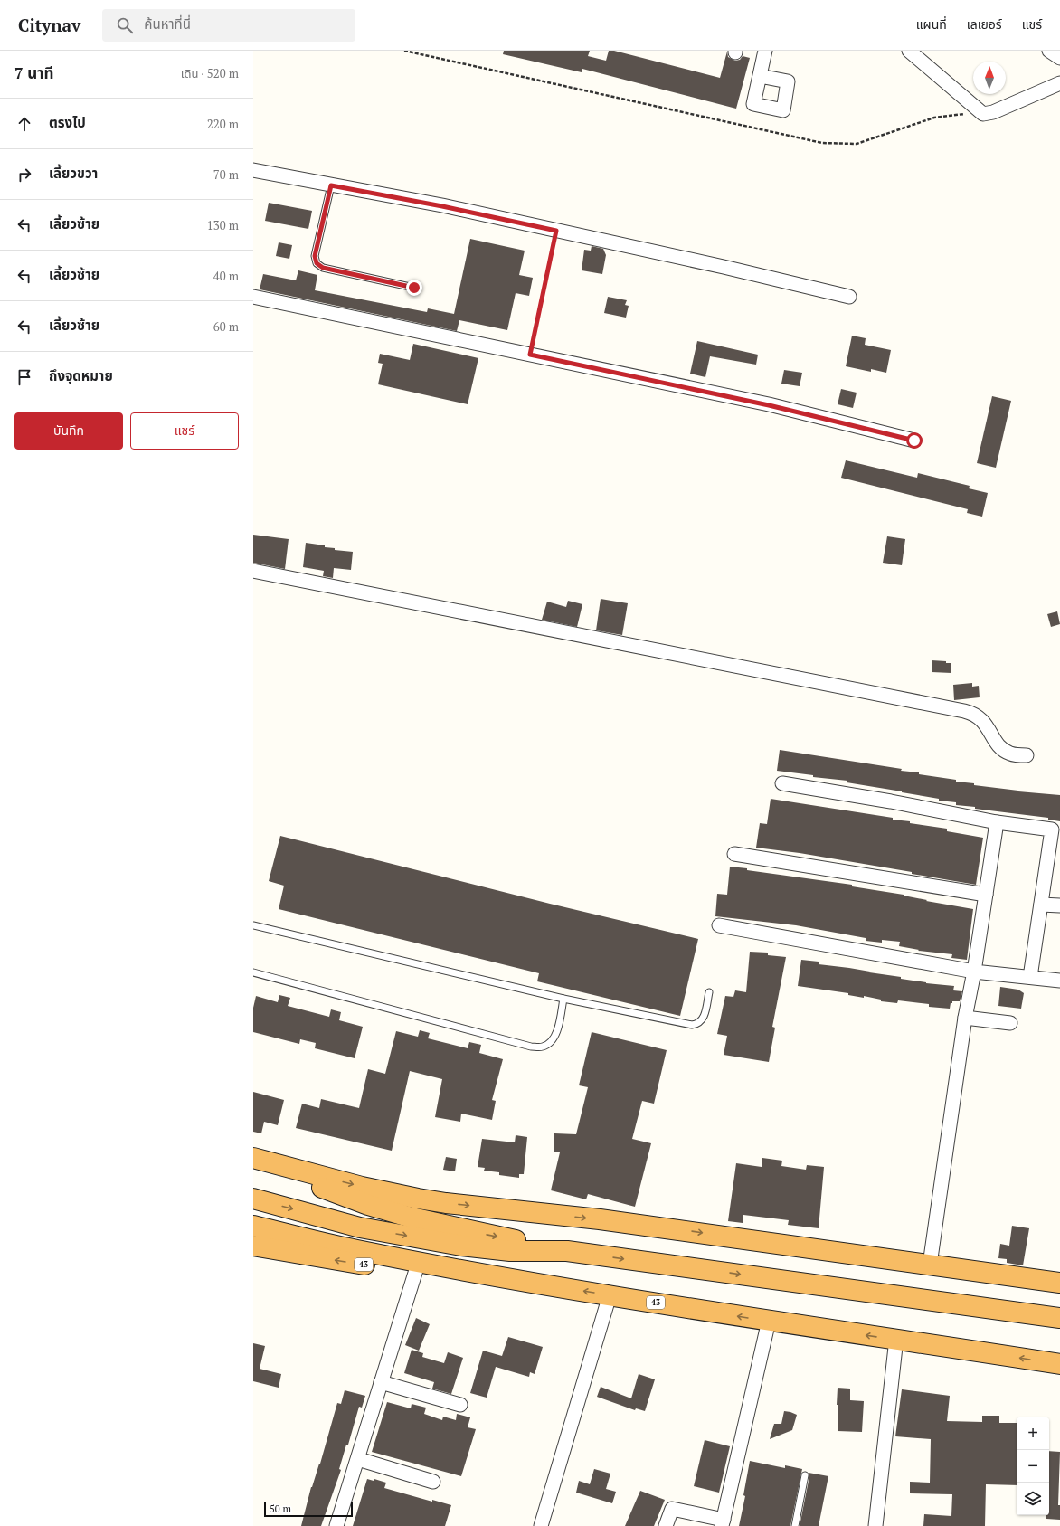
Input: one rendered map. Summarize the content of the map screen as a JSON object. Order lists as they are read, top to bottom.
{
  "streets": {
    "highway": ["43"]
  },
  "scale_bar": "50 m",
  "north": "top",
  "page": {
    "header": "Citynav",
    "search": "ค้นหาที่นี่",
    "nav": ["แผนที่", "เลเยอร์", "แชร์"],
    "heading": ["7 นาที", "เดิน · 520 m"],
    "list": [
      ["ตรงไป", "220 m"],
      ["เลี้ยวขวา", "70 m"],
      ["เลี้ยวซ้าย", "130 m"],
      ["เลี้ยวซ้าย", "40 m"],
      ["เลี้ยวซ้าย", "60 m"],
      "ถึงจุดหมาย"
    ],
    "buttons": ["บันทึก", "แชร์"],
    "map_buttons": ["+", "−"],
    "scale": "50 m"
  }
}
